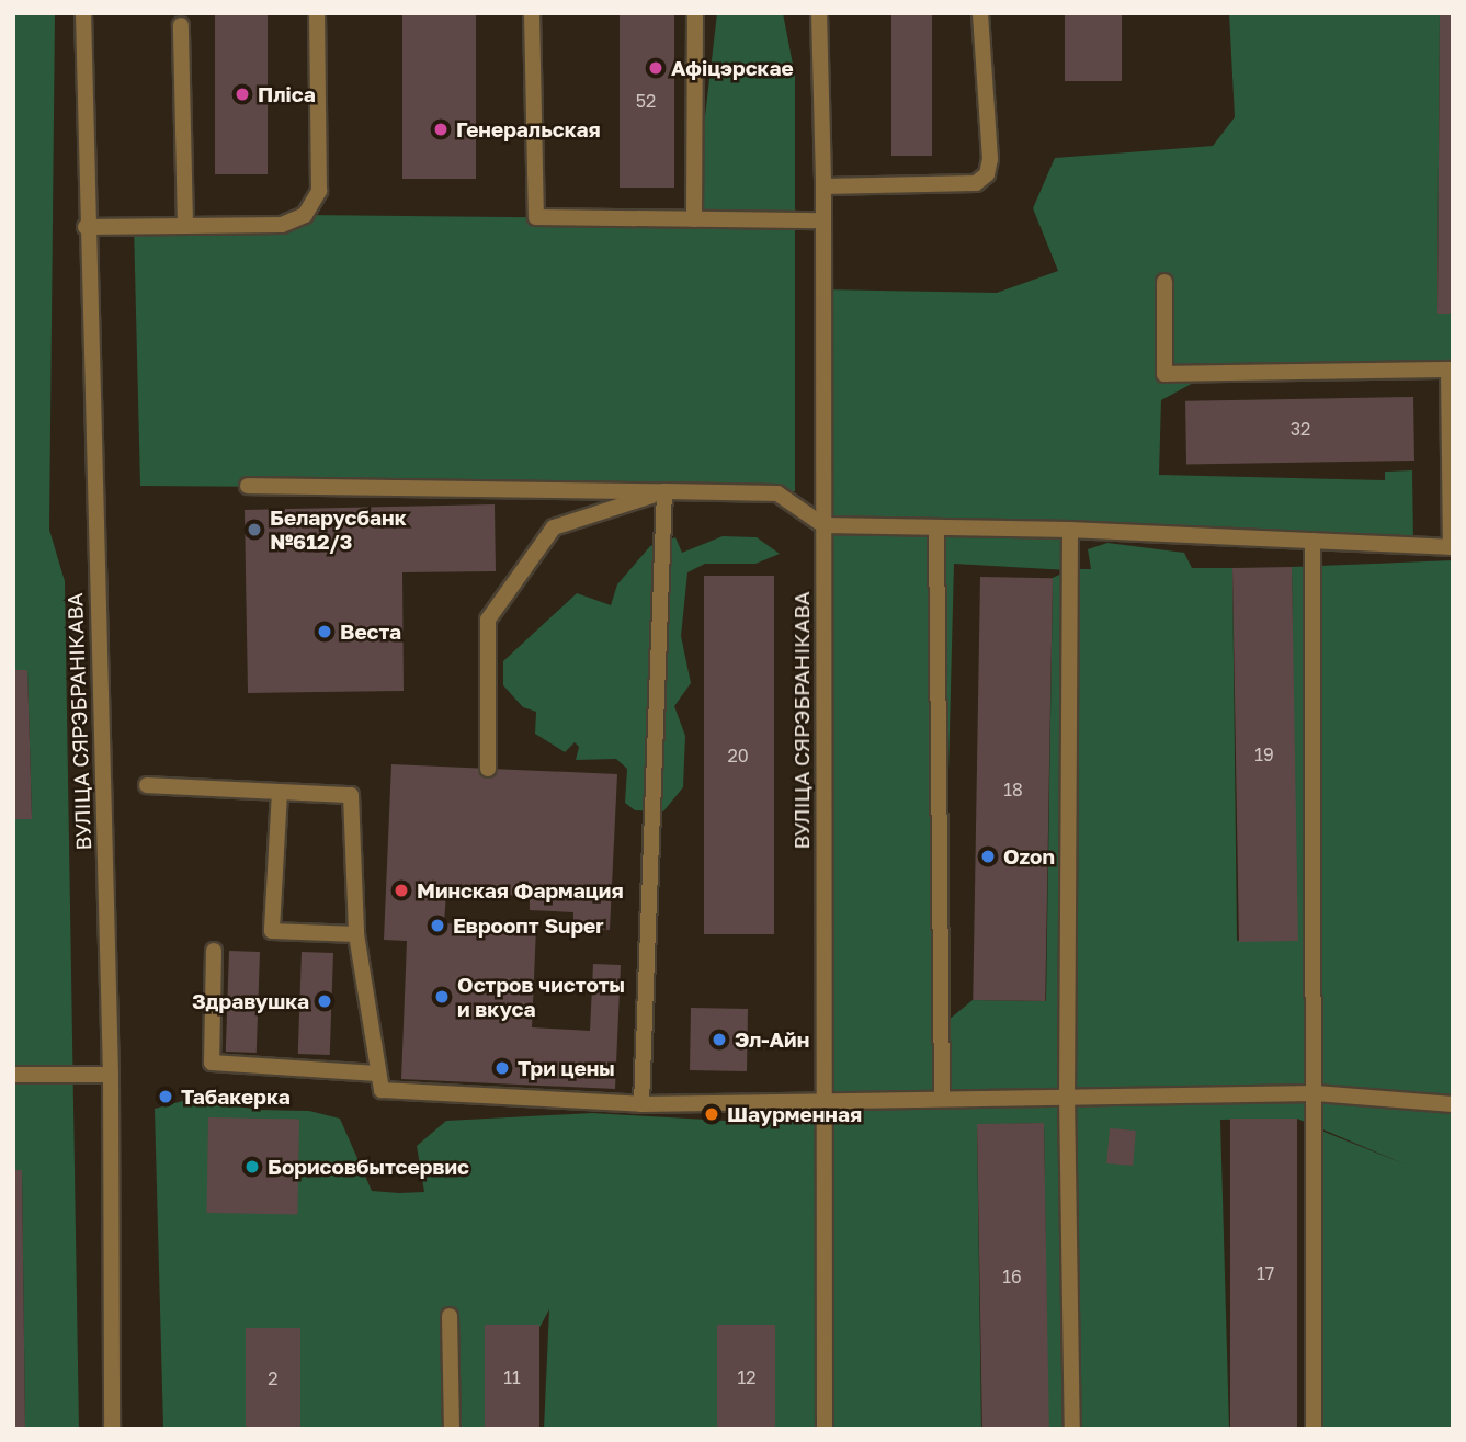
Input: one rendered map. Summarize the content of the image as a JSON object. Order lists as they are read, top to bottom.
{
  "streets": {
    "street": ["ВУЛІЦА СЯРЭБРАНІКАВА"]
  },
  "places": [
    "Афіцэрскае",
    "Пліса",
    "Генеральская",
    "Беларусбанк №612/3",
    "Веста",
    "Ozon",
    "Минская Фармация",
    "Евроопт Super",
    "Остров чистоты и вкуса",
    "Здравушка",
    "Эл-Айн",
    "Три цены",
    "Табакерка",
    "Шаурменная",
    "Борисовбытсервис"
  ],
  "house_numbers": [
    "52",
    "32",
    "19",
    "20",
    "18",
    "17",
    "16",
    "11",
    "12",
    "2"
  ]
}
